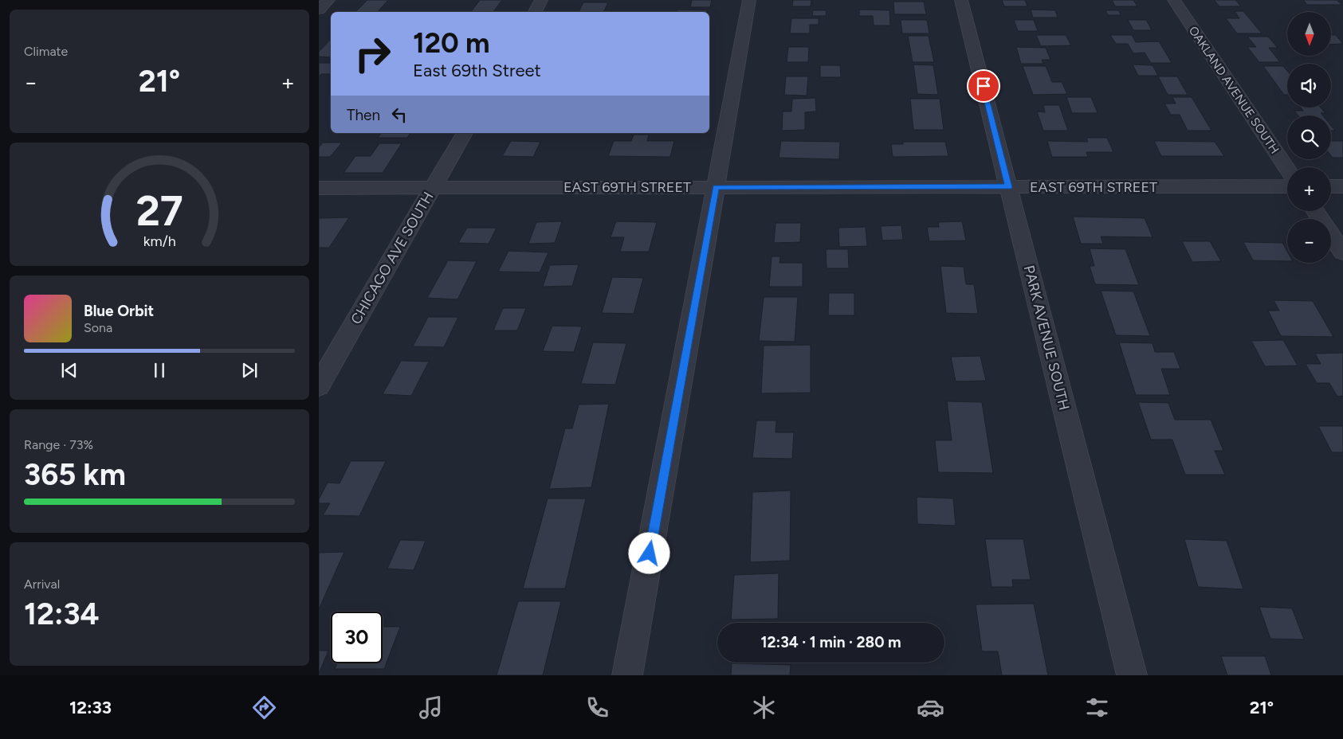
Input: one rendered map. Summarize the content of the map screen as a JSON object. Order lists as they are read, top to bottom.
{
  "streets": {
    "street": [
      "OAKLAND AVENUE SOUTH",
      "EAST 69TH STREET",
      "CHICAGO AVE SOUTH",
      "PARK AVENUE SOUTH"
    ]
  },
  "crossings": [
    ["EAST 69TH STREET", "CHICAGO AVE SOUTH"],
    ["EAST 69TH STREET", "PARK AVENUE SOUTH"]
  ],
  "north": "bottom",
  "page": {
    "tile": [
      "Climate",
      ["Range · 73%", "365 km"],
      ["Arrival", "12:34"]
    ],
    "map_buttons": ["+", "−"],
    "turn": ["120 m", "East 69th Street"],
    "heat": ["−", "21°", "+"],
    "then": "Then",
    "song": ["Blue Orbit", "Sona"],
    "limit": "30",
    "trip": "12:34 · 1 min · 280 m",
    "tabs": ["12:33", "21°"],
    "gauge": ["27", "km/h"]
  }
}
